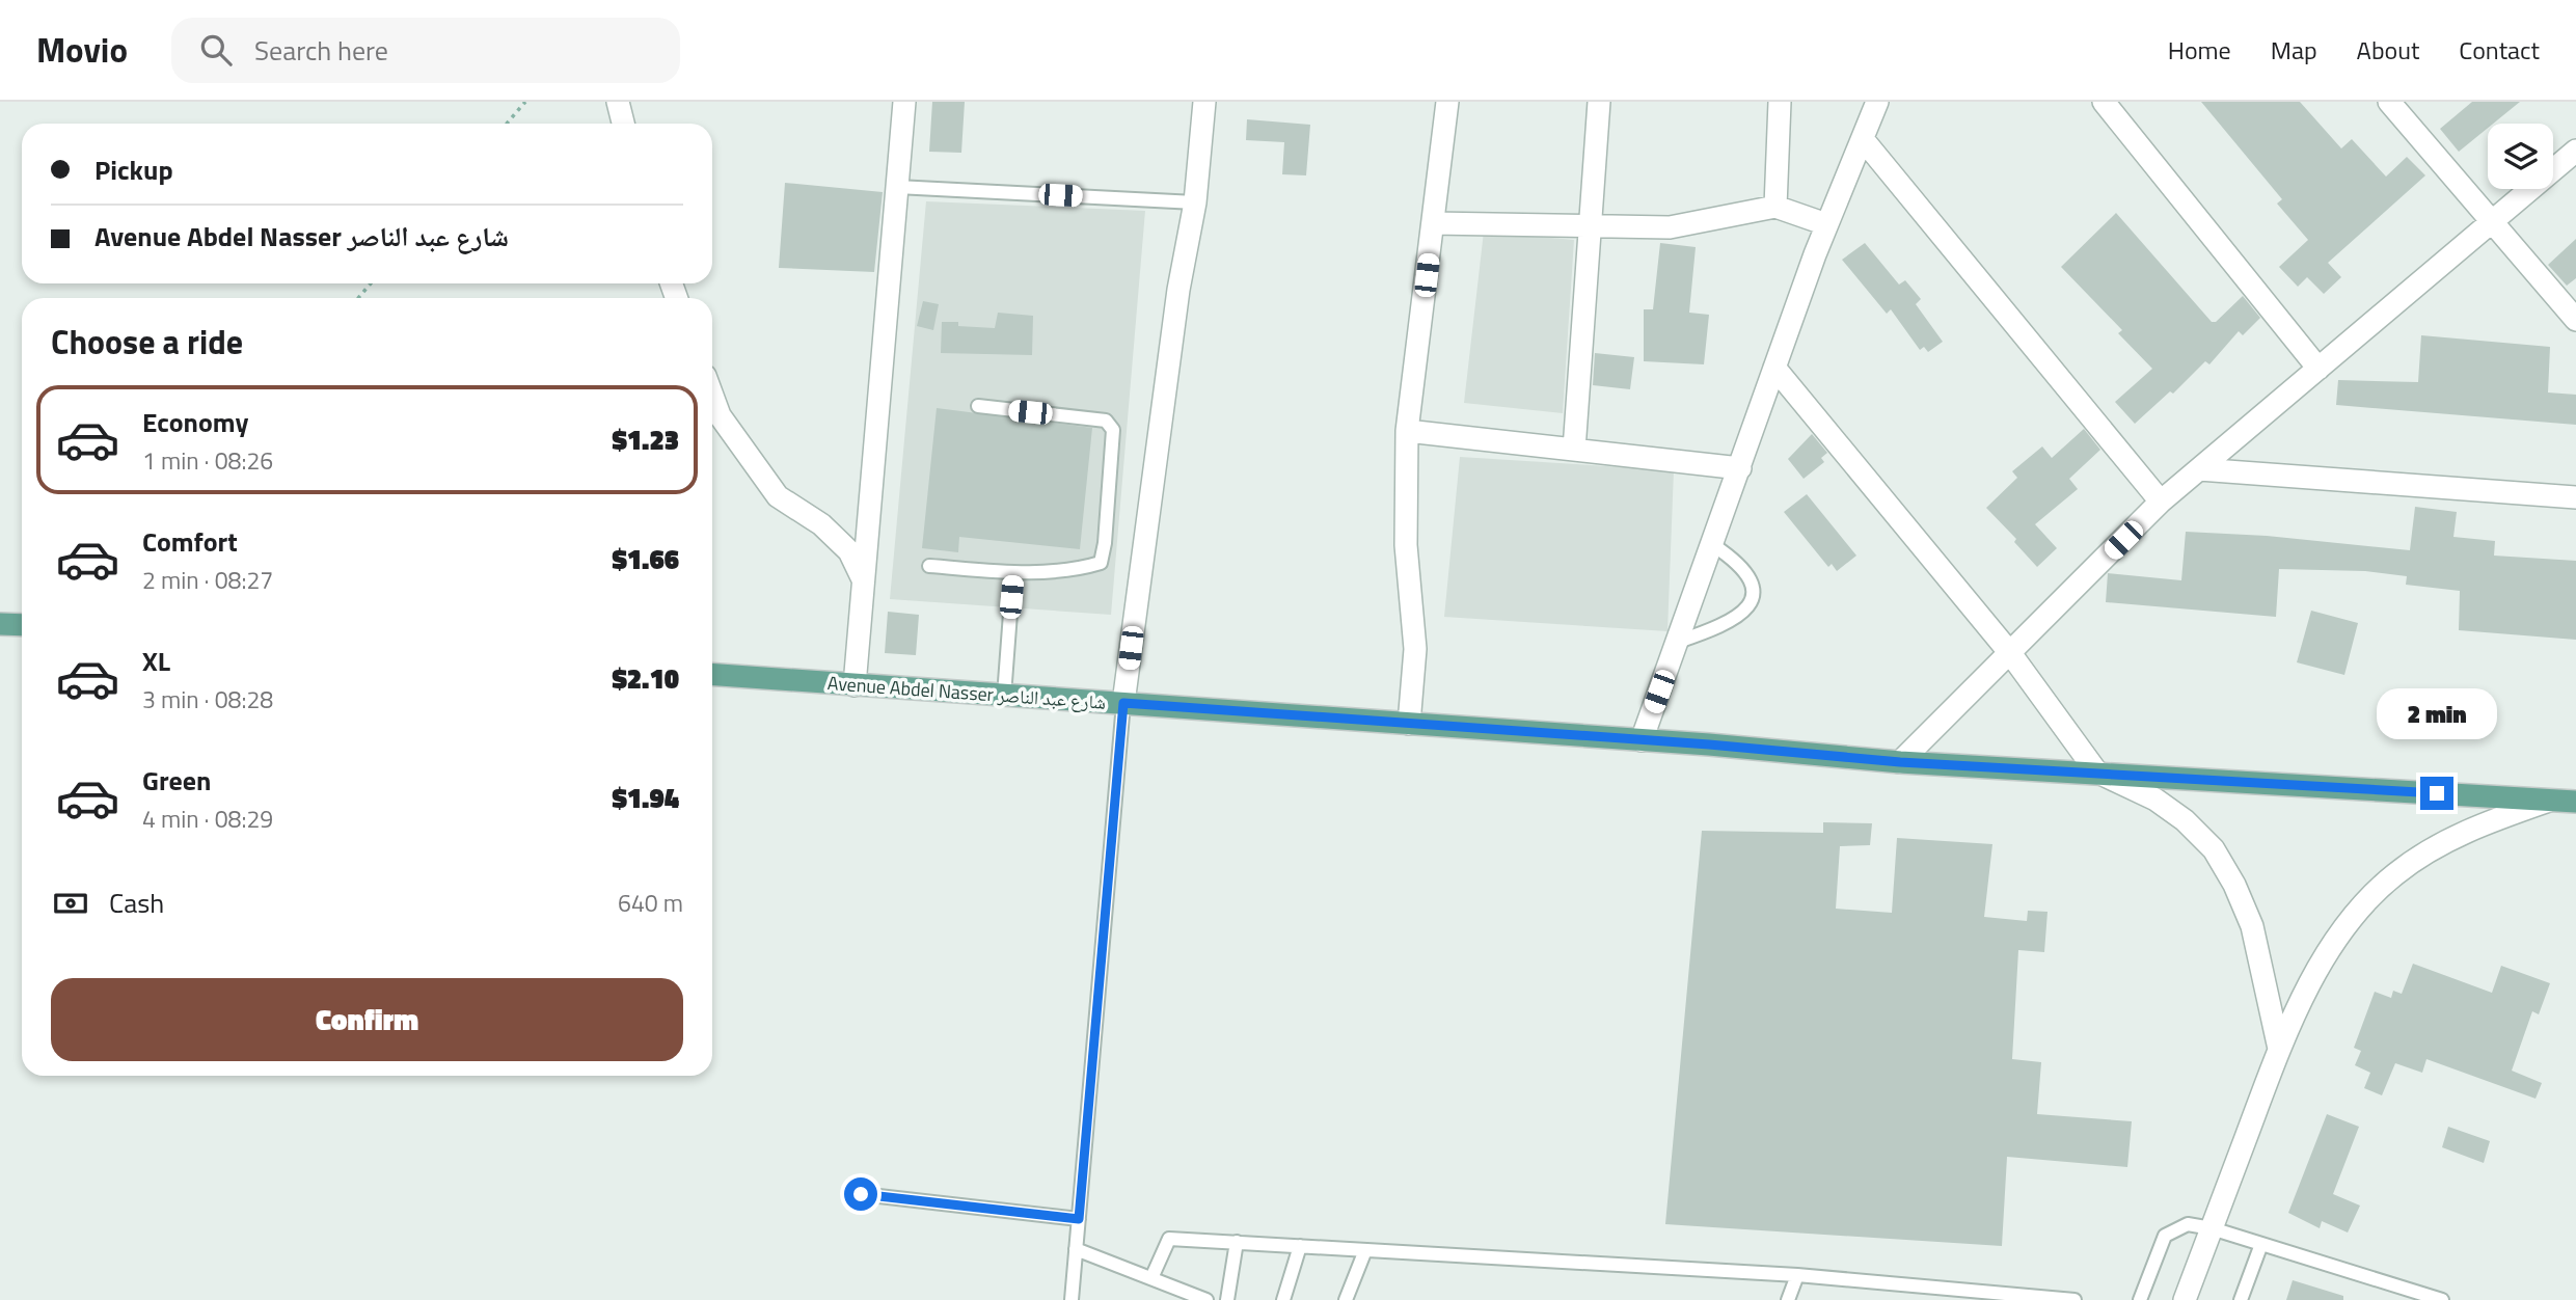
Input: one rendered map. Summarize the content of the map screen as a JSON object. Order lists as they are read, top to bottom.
{
  "streets": {
    "main road": ["Avenue Abdel Nasser شارع عبد الناصر"]
  },
  "page": {
    "header": "Movio",
    "search": "Search here",
    "nav": [
      "Home",
      "Map",
      "About",
      "Contact"
    ],
    "banner": ["Pickup", "Avenue Abdel Nasser شارع عبد الناصر"],
    "heading": "Choose a ride",
    "list": [
      {
        "name": "Economy",
        "note": "1 min · 08:26",
        "value": "$1.23"
      },
      {
        "name": "Comfort",
        "note": "2 min · 08:27",
        "value": "$1.66"
      },
      {
        "name": "XL",
        "note": "3 min · 08:28",
        "value": "$2.10"
      },
      {
        "name": "Green",
        "note": "4 min · 08:29",
        "value": "$1.94"
      }
    ],
    "bubble": "2 min",
    "pay": ["Cash", "640 m"],
    "buttons": "Confirm"
  }
}
